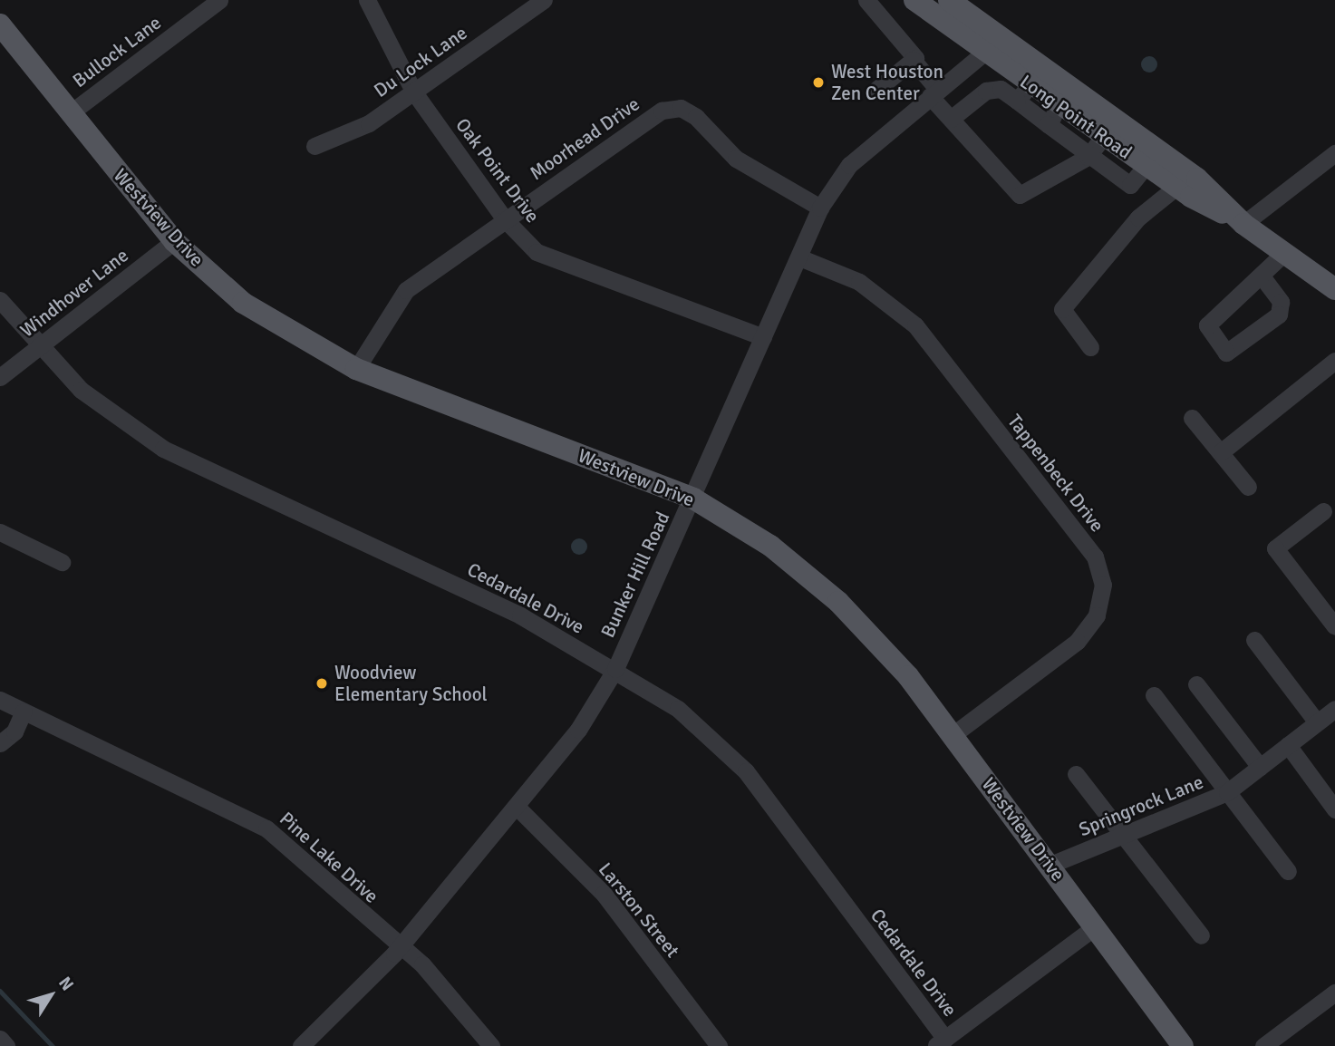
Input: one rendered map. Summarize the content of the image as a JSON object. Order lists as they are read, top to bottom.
{
  "streets": {
    "main road": ["Long Point Road", "Westview Drive"],
    "street": [
      "Bullock Lane",
      "Du Lock Lane",
      "Moorhead Drive",
      "Oak Point Drive",
      "Windhover Lane",
      "Tappenbeck Drive",
      "Bunker Hill Road",
      "Cedardale Drive",
      "Springrock Lane",
      "Pine Lake Drive",
      "Larston Street"
    ]
  },
  "crossings": [
    ["Bullock Lane", "Westview Drive"],
    ["Du Lock Lane", "Oak Point Drive"],
    ["Long Point Road", "Bunker Hill Road"],
    ["Moorhead Drive", "Oak Point Drive"],
    ["Moorhead Drive", "Westview Drive"],
    ["Moorhead Drive", "Bunker Hill Road"],
    ["Oak Point Drive", "Bunker Hill Road"],
    ["Westview Drive", "Windhover Lane"],
    ["Westview Drive", "Tappenbeck Drive"],
    ["Westview Drive", "Bunker Hill Road"],
    ["Westview Drive", "Springrock Lane"],
    ["Windhover Lane", "Cedardale Drive"],
    ["Tappenbeck Drive", "Bunker Hill Road"],
    ["Bunker Hill Road", "Cedardale Drive"],
    ["Bunker Hill Road", "Pine Lake Drive"],
    ["Bunker Hill Road", "Larston Street"]
  ],
  "places": ["West Houston Zen Center", "Woodview Elementary School"],
  "north": "top right"
}
